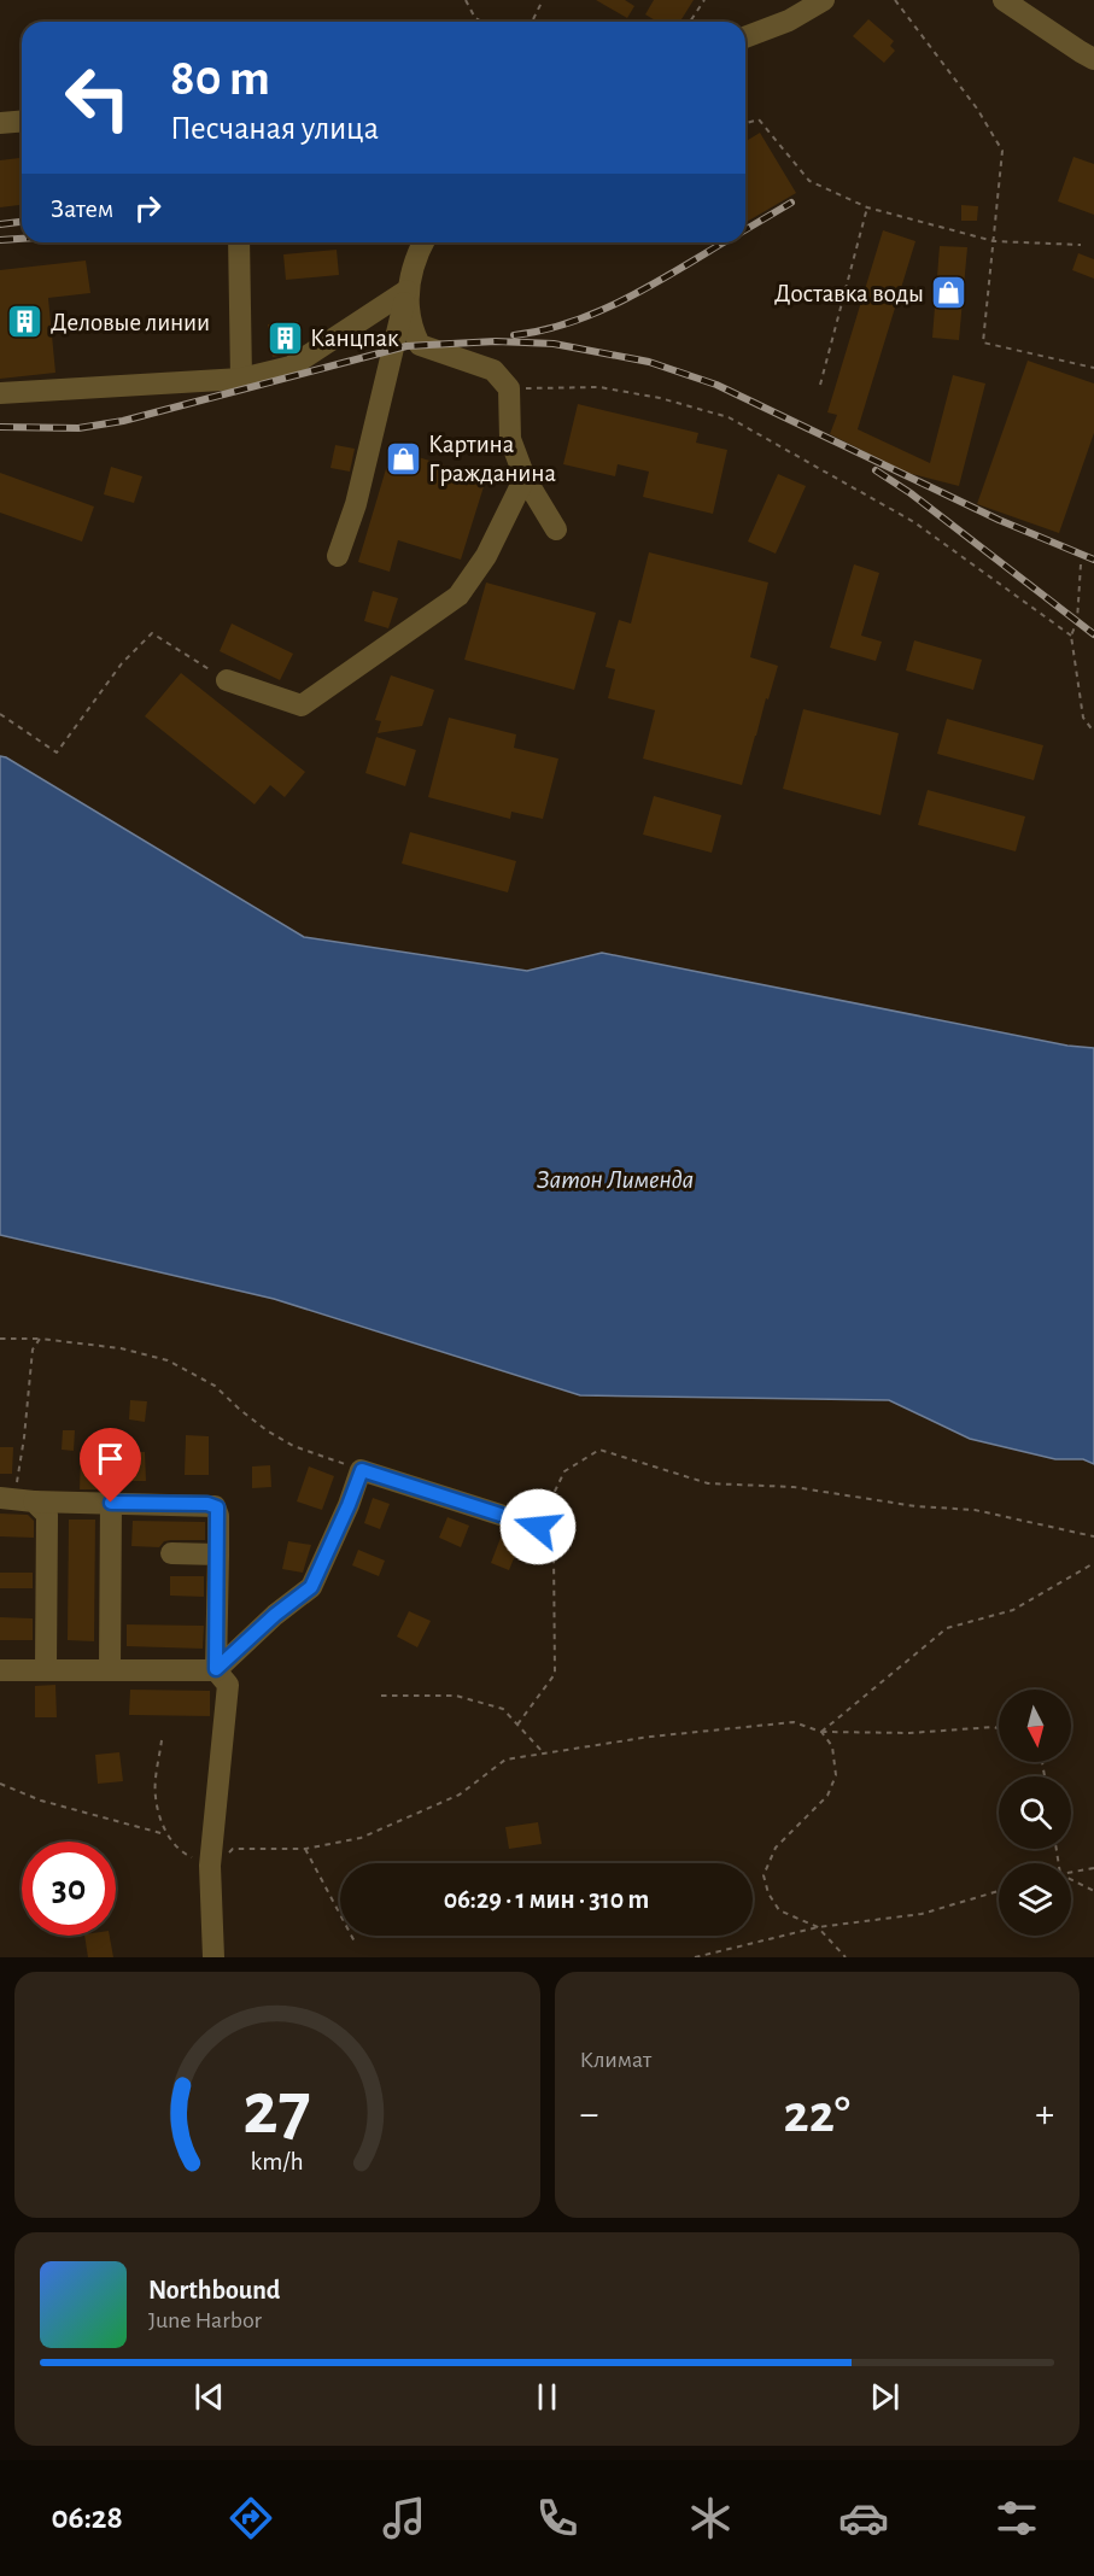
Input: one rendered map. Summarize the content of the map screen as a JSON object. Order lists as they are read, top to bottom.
{
  "water": ["Затон Лименда"],
  "places": {
    "shop": ["Доставка воды", "Картина Гражданина"],
    "building": ["Деловые линии", "Канцпак"]
  },
  "north": "bottom",
  "page": {
    "turn": ["80 m", "Песчаная улица"],
    "then": "Затем",
    "limit": "30",
    "trip": "06:29 · 1 мин · 310 m",
    "tile": "Климат",
    "heat": ["−", "22°", "+"],
    "song": ["Northbound", "June Harbor"],
    "tabs": "06:28",
    "gauge": ["27", "km/h"]
  }
}
